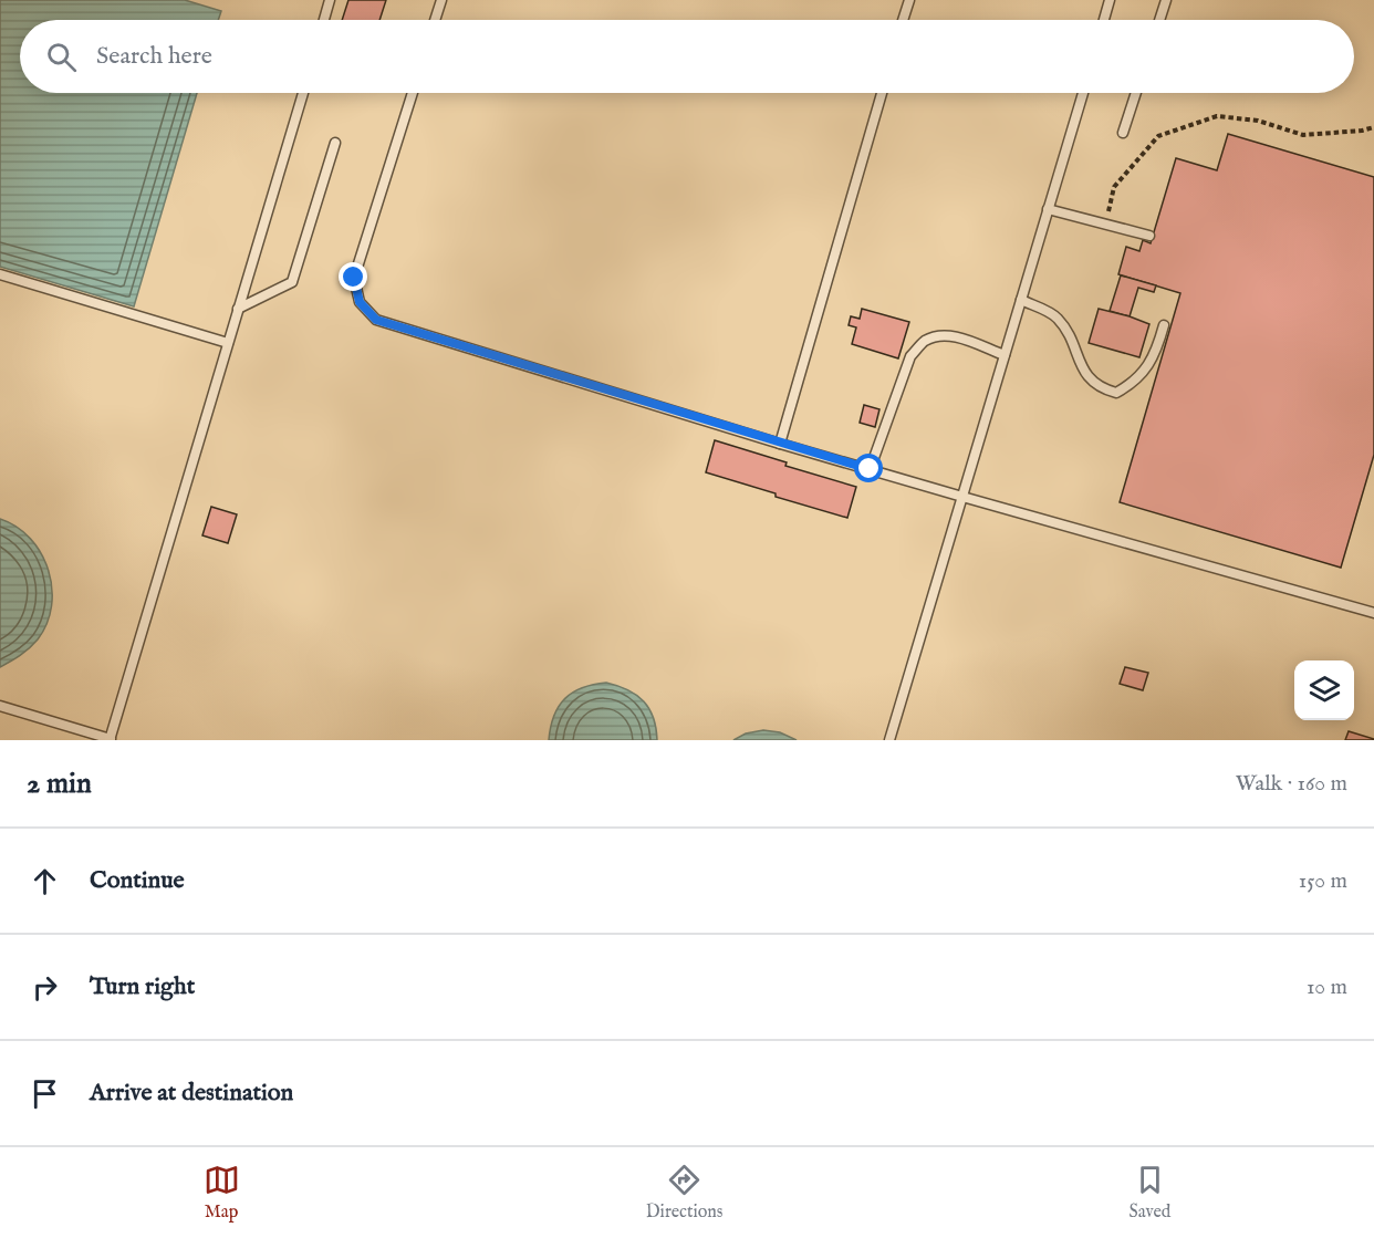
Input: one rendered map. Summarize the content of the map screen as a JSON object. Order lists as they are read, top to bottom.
{
  "page": {
    "search": "Search here",
    "heading": ["2 min", "Walk · 160 m"],
    "list": [
      ["Continue", "150 m"],
      ["Turn right", "10 m"],
      "Arrive at destination"
    ],
    "nav": ["Map", "Directions", "Saved"]
  }
}
